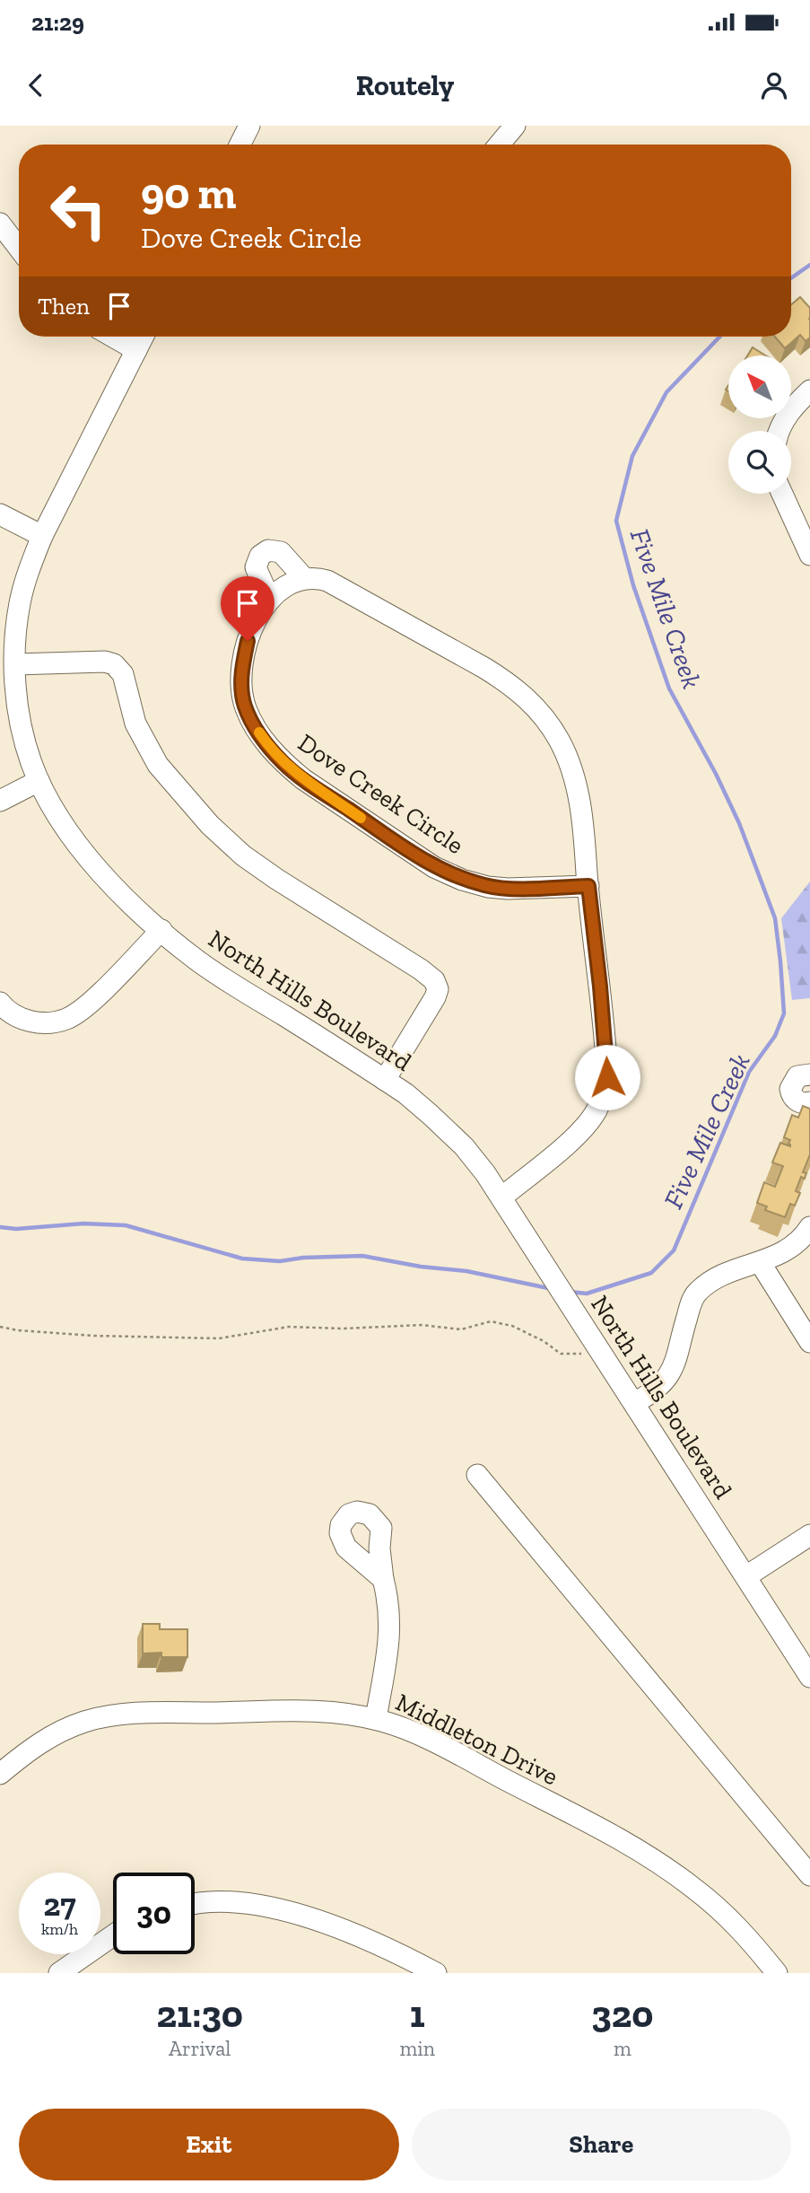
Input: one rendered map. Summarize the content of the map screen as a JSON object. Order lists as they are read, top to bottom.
{
  "streets": {
    "street": ["Dove Creek Circle", "North Hills Boulevard", "Middleton Drive"]
  },
  "water": ["Five Mile Creek"],
  "north": "top left",
  "page": {
    "status": "21:29",
    "header": "Routely",
    "turn": ["90 m", "Dove Creek Circle"],
    "then": "Then",
    "speed": "27 km/h",
    "limit": "30",
    "eta": [
      "21:30",
      "Arrival",
      "1",
      "min",
      "320",
      "m"
    ],
    "buttons": ["Exit", "Share"]
  }
}
